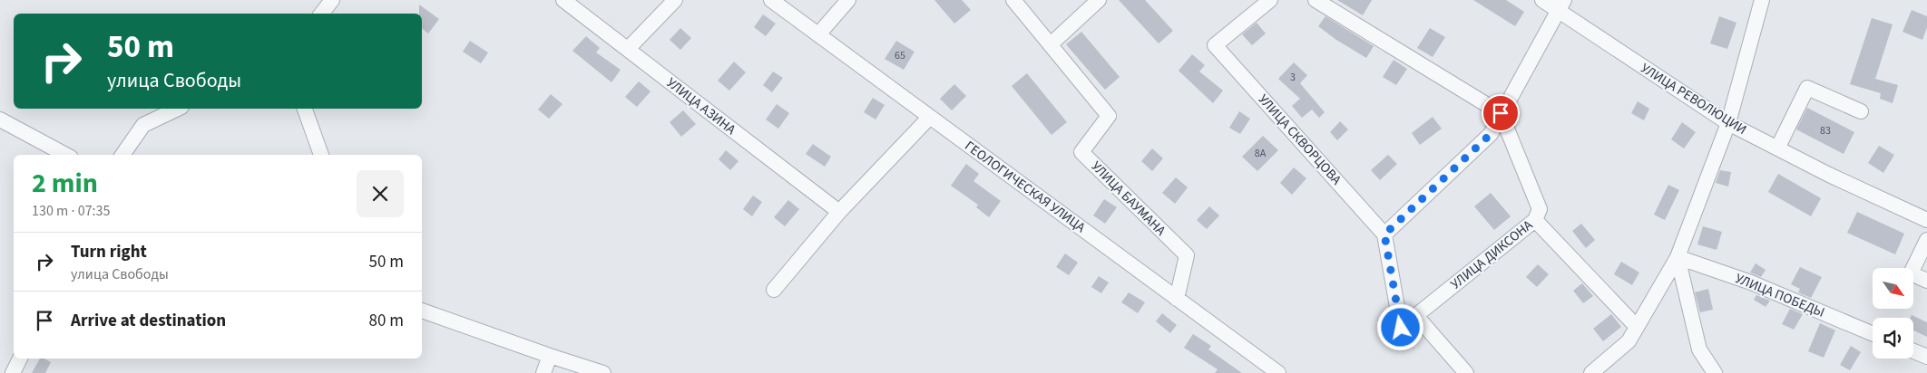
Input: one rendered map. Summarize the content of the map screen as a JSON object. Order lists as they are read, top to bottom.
{
  "streets": {
    "street": [
      "УЛИЦА РЕВОЛЮЦИИ",
      "УЛИЦА АЗИНА",
      "УЛИЦА СКВОРЦОВА",
      "ГЕОЛОГИЧЕСКАЯ УЛИЦА",
      "УЛИЦА БАУМАНА",
      "УЛИЦА ДИКСОНА",
      "УЛИЦА ПОБЕДЫ"
    ]
  },
  "crossings": [
    ["УЛИЦА СКВОРЦОВА", "УЛИЦА ДИКСОНА"],
    ["ГЕОЛОГИЧЕСКАЯ УЛИЦА", "УЛИЦА БАУМАНА"]
  ],
  "house_numbers": [
    "65",
    "3",
    "83",
    "8А"
  ],
  "north": "bottom right",
  "page": {
    "turn": ["50 m", "улица Свободы"],
    "heading": ["2 min", "130 m · 07:35"],
    "list": [
      {
        "name": "Turn right",
        "note": "улица Свободы",
        "value": "50 m"
      },
      {
        "name": "Arrive at destination",
        "value": "80 m"
      }
    ]
  }
}
